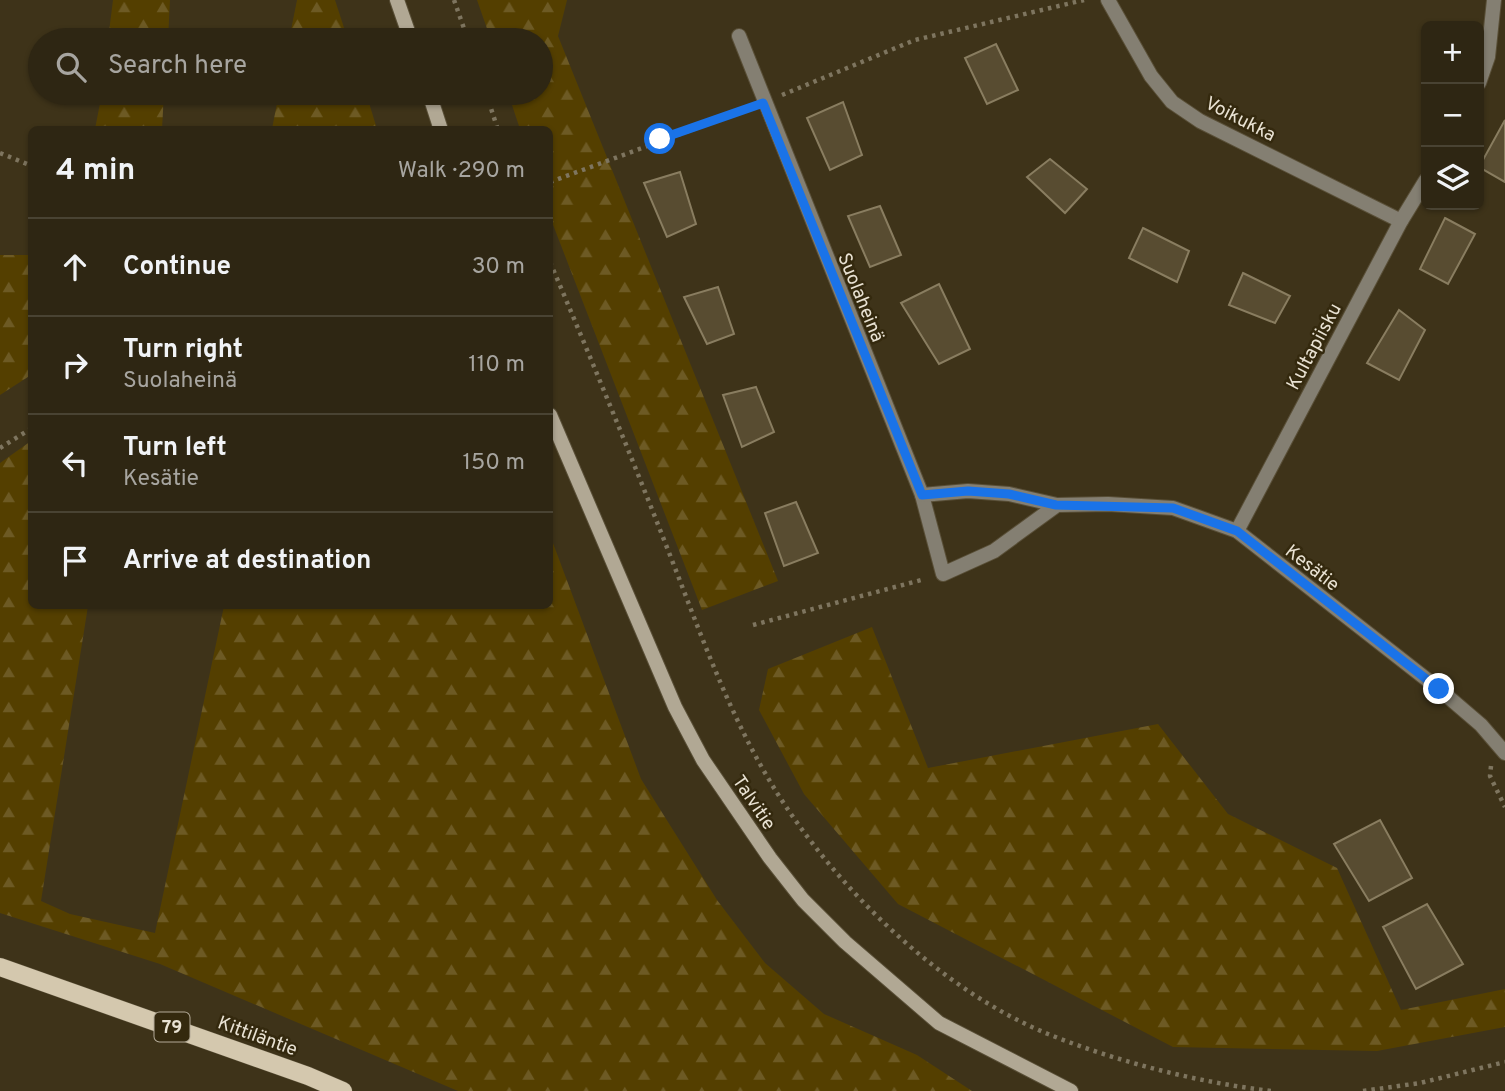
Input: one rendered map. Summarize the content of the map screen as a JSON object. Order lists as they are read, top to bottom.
{
  "streets": {
    "main road": ["79", "Kittiläntie"],
    "street": [
      "Voikukka",
      "Suolaheinä",
      "Kultapiisku",
      "Kesätie",
      "Talvitie"
    ]
  },
  "crossings": [
    ["Voikukka", "Kultapiisku"],
    ["Suolaheinä", "Kesätie"],
    ["Kultapiisku", "Kesätie"]
  ],
  "page": {
    "map_buttons": ["+", "−"],
    "search": "Search here",
    "heading": ["4 min", "Walk · 290 m"],
    "list": [
      ["Continue", "30 m"],
      ["Turn right", "Suolaheinä", "110 m"],
      ["Turn left", "Kesätie", "150 m"],
      "Arrive at destination"
    ]
  }
}
